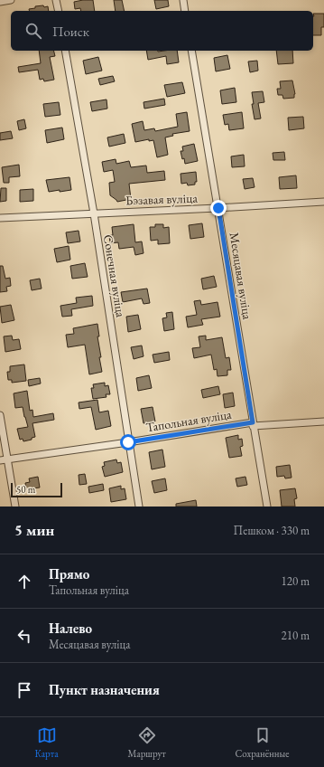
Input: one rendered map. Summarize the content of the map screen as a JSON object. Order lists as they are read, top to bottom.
{
  "streets": {
    "street": [
      "Бэзавая вуліца",
      "Сонечная вуліца",
      "Месяцавая вуліца",
      "Тапольная вуліца"
    ]
  },
  "crossings": [
    ["Бэзавая вуліца", "Сонечная вуліца"],
    ["Бэзавая вуліца", "Месяцавая вуліца"],
    ["Сонечная вуліца", "Тапольная вуліца"],
    ["Месяцавая вуліца", "Тапольная вуліца"]
  ],
  "scale_bar": "50 m",
  "page": {
    "search": "Поиск",
    "scale": "50 m",
    "heading": ["5 мин", "Пешком · 330 m"],
    "list": [
      ["Прямо", "Тапольная вуліца", "120 m"],
      ["Налево", "Месяцавая вуліца", "210 m"],
      "Пункт назначения"
    ],
    "nav": ["Карта", "Маршрут", "Сохранённые"]
  }
}
